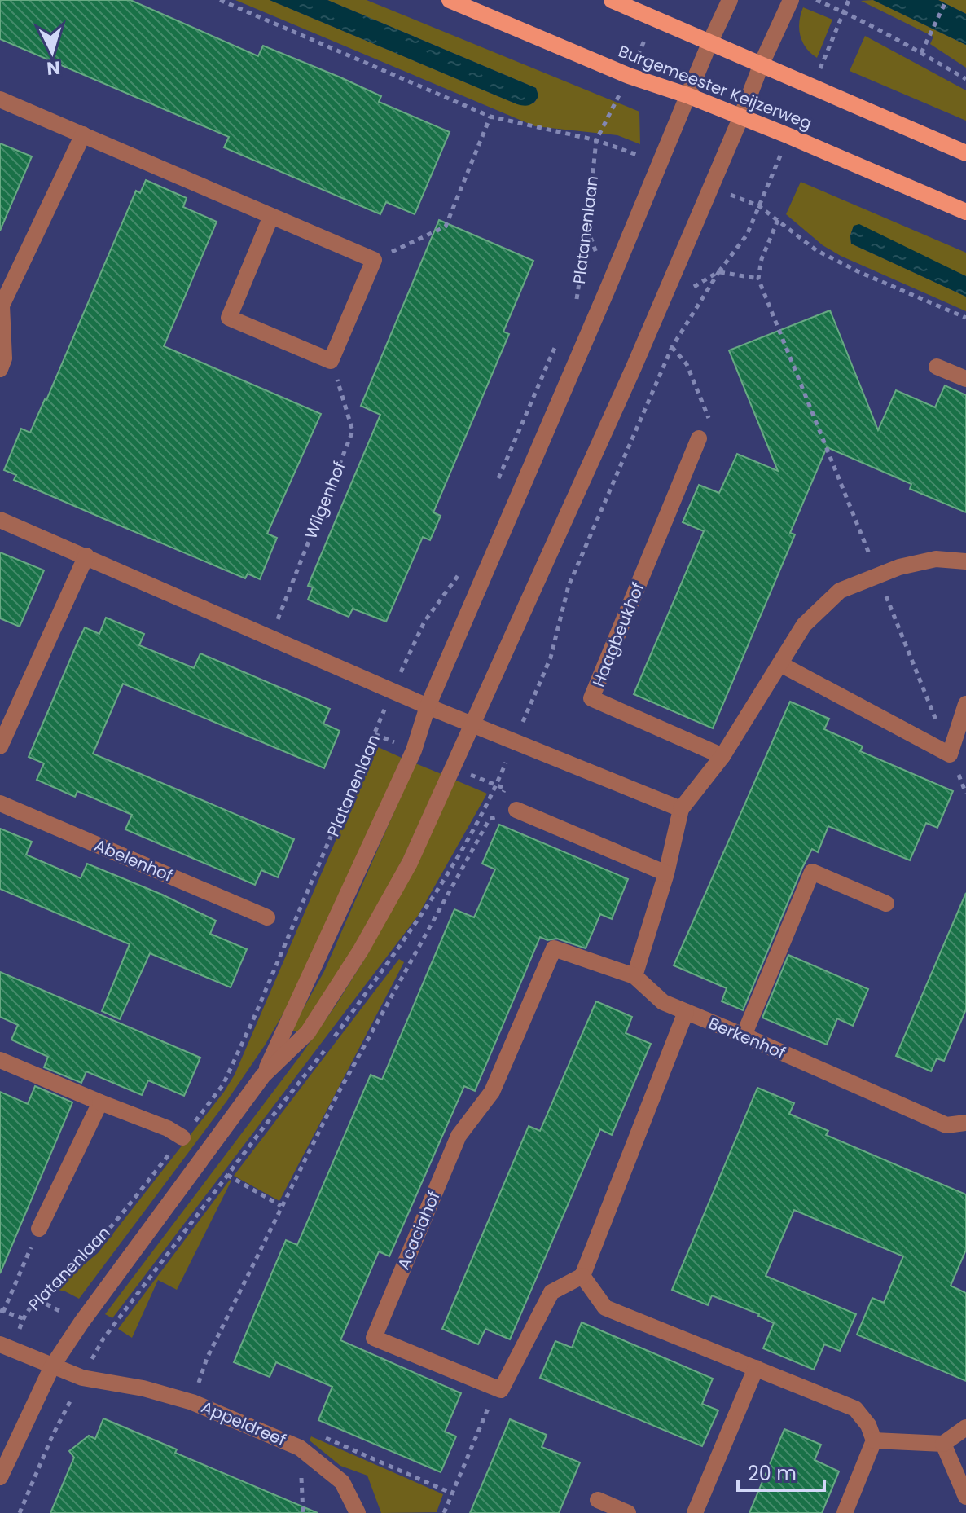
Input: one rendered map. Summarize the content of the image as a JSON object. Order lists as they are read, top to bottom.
{
  "streets": {
    "main road": ["Burgemeester Keijzerweg"],
    "street": [
      "Platanenlaan",
      "Haagbeukhof",
      "Abelenhof",
      "Berkenhof",
      "Acaciahof",
      "Appeldreef"
    ],
    "path": ["Wilgenhof"]
  },
  "crossings": [
    ["Burgemeester Keijzerweg", "Platanenlaan"],
    ["Platanenlaan", "Appeldreef"],
    ["Berkenhof", "Acaciahof"]
  ],
  "scale_bar": "20 m",
  "north": "bottom"
}
